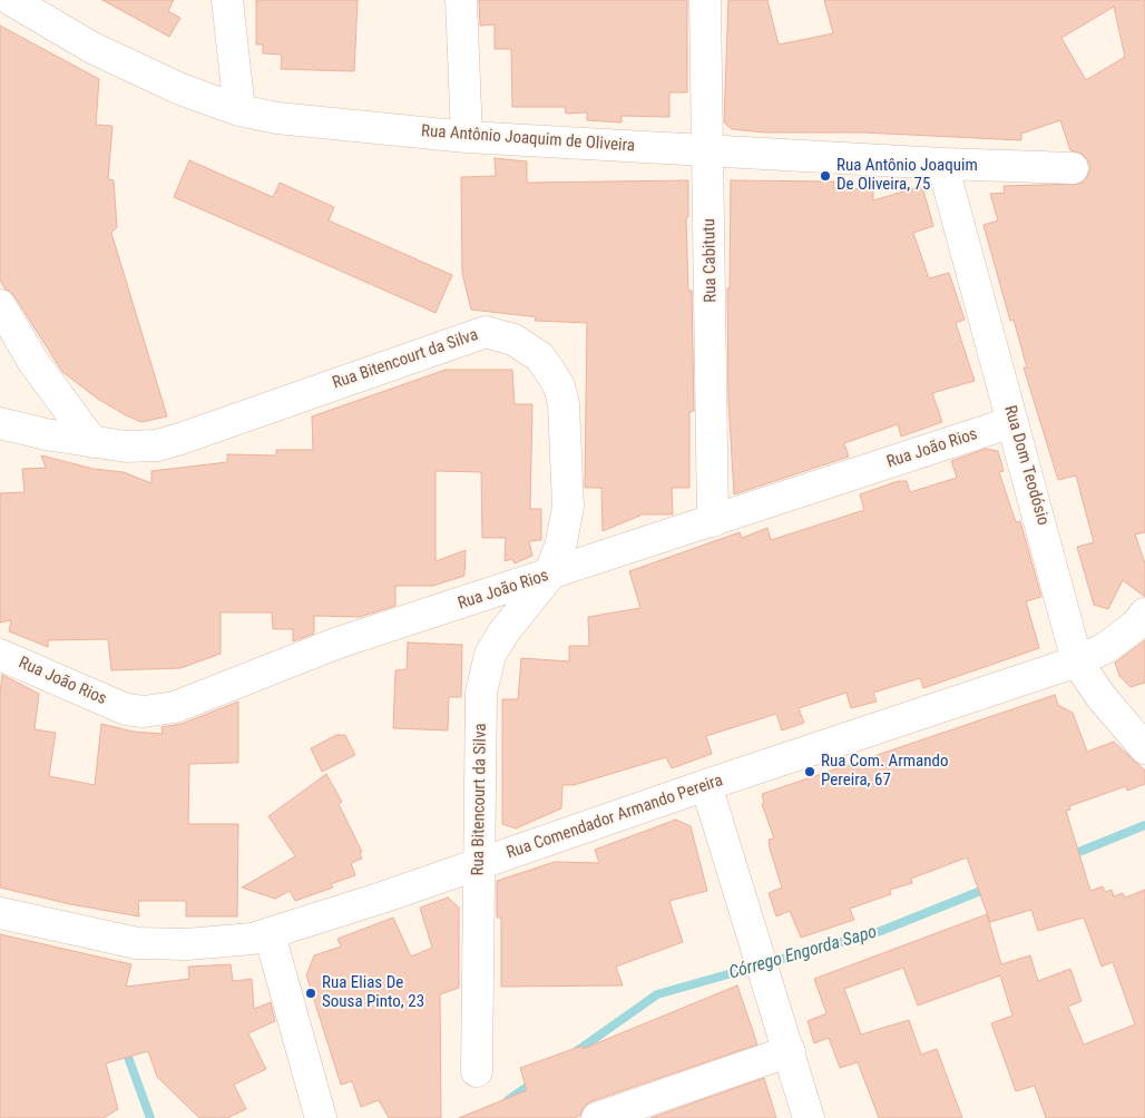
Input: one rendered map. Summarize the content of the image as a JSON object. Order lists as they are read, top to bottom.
{
  "streets": {
    "street": [
      "Rua Antônio Joaquim de Oliveira",
      "Rua Cabitutu",
      "Rua Bitencourt da Silva",
      "Rua João Rios",
      "Rua Dom Teodósio",
      "Rua Comendador Armando Pereira"
    ]
  },
  "crossings": [
    ["Rua Antônio Joaquim de Oliveira", "Rua Cabitutu"],
    ["Rua Antônio Joaquim de Oliveira", "Rua Dom Teodósio"],
    ["Rua Cabitutu", "Rua João Rios"],
    ["Rua Bitencourt da Silva", "Rua João Rios"],
    ["Rua Bitencourt da Silva", "Rua Comendador Armando Pereira"],
    ["Rua João Rios", "Rua Dom Teodósio"],
    ["Rua Dom Teodósio", "Rua Comendador Armando Pereira"]
  ],
  "water": ["Córrego Engorda Sapo"],
  "places": ["Rua Antônio Joaquim De Oliveira, 75", "Rua Com. Armando Pereira, 67", "Rua Elias De Sousa Pinto, 23"]
}
